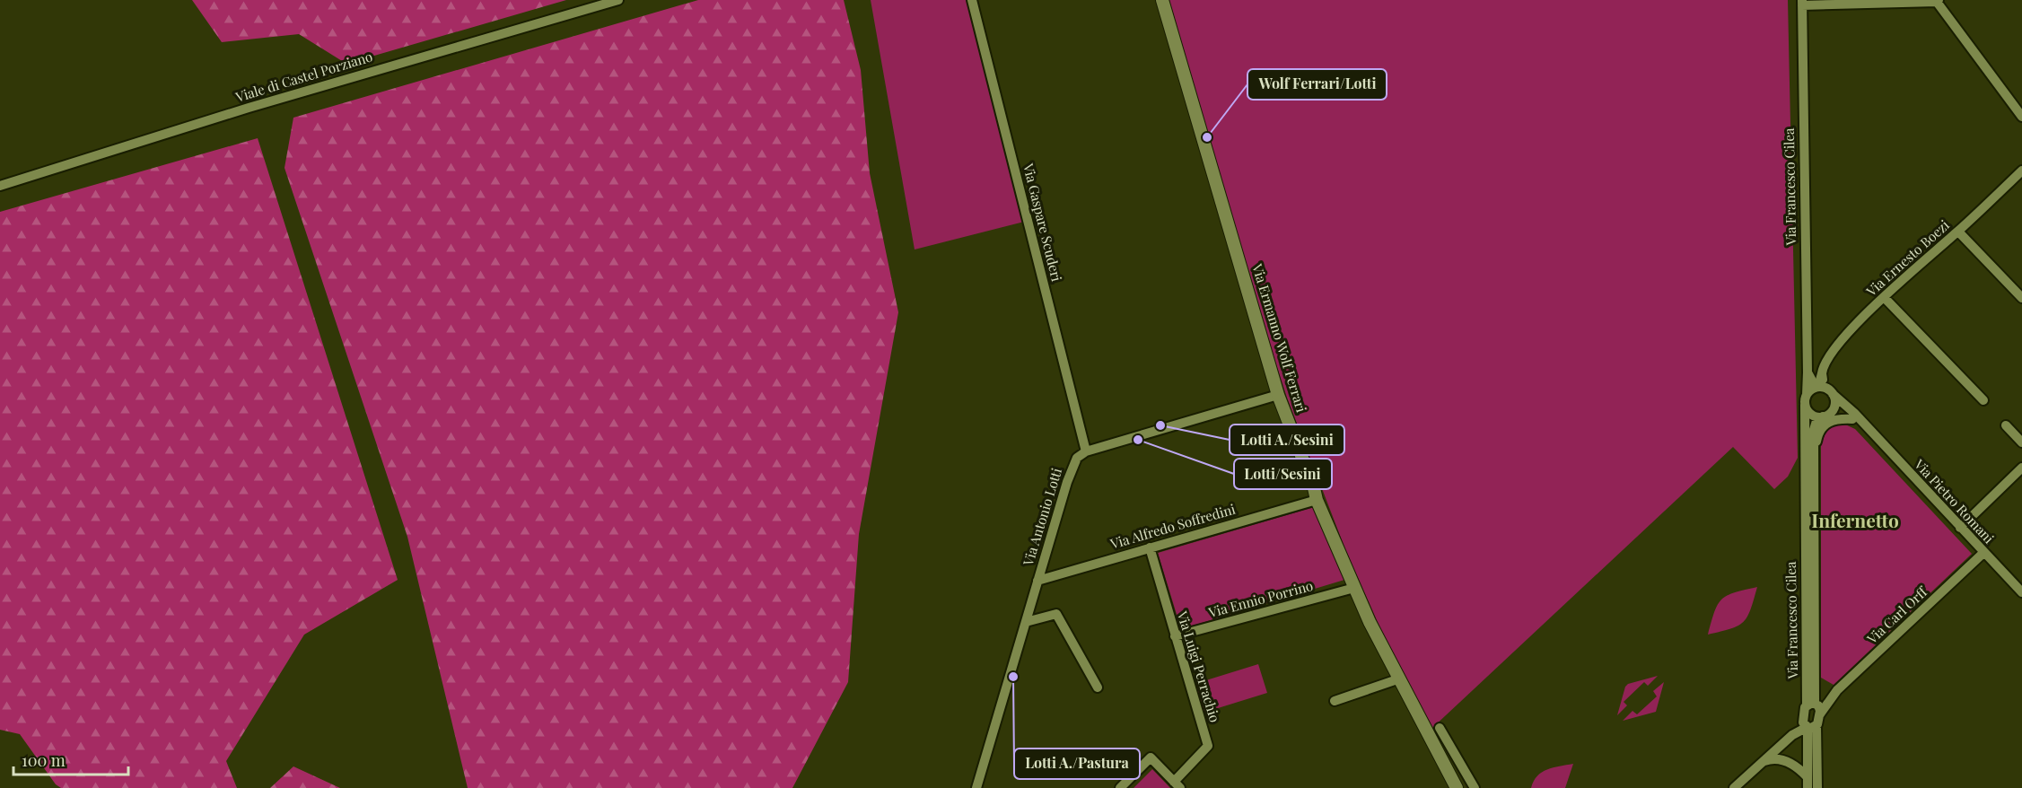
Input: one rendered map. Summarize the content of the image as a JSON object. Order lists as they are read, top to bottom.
{
  "streets": {
    "street": [
      "Viale di Castel Porziano",
      "Via Francesco Cilea",
      "Via Gaspare Scuderi",
      "Via Ernesto Boezi",
      "Via Ermanno Wolf Ferrari",
      "Via Pietro Romani",
      "Via Antonio Lotti",
      "Via Alfredo Soffredini",
      "Via Ennio Porrino",
      "Via Carl Orff",
      "Via Luigi Perrachio"
    ]
  },
  "crossings": [
    ["Via Francesco Cilea", "Via Ernesto Boezi"],
    ["Via Francesco Cilea", "Via Pietro Romani"],
    ["Via Francesco Cilea", "Via Carl Orff"],
    ["Via Gaspare Scuderi", "Via Antonio Lotti"],
    ["Via Ernesto Boezi", "Via Pietro Romani"],
    ["Via Ermanno Wolf Ferrari", "Via Alfredo Soffredini"],
    ["Via Ermanno Wolf Ferrari", "Via Ennio Porrino"],
    ["Via Pietro Romani", "Via Carl Orff"],
    ["Via Antonio Lotti", "Via Alfredo Soffredini"],
    ["Via Alfredo Soffredini", "Via Luigi Perrachio"],
    ["Via Ennio Porrino", "Via Luigi Perrachio"]
  ],
  "districts": ["Infernetto"],
  "places": [
    "Wolf Ferrari/Lotti",
    "Lotti A./Sesini",
    "Lotti/Sesini",
    "Lotti A./Pastura"
  ],
  "scale_bar": "100 m"
}
